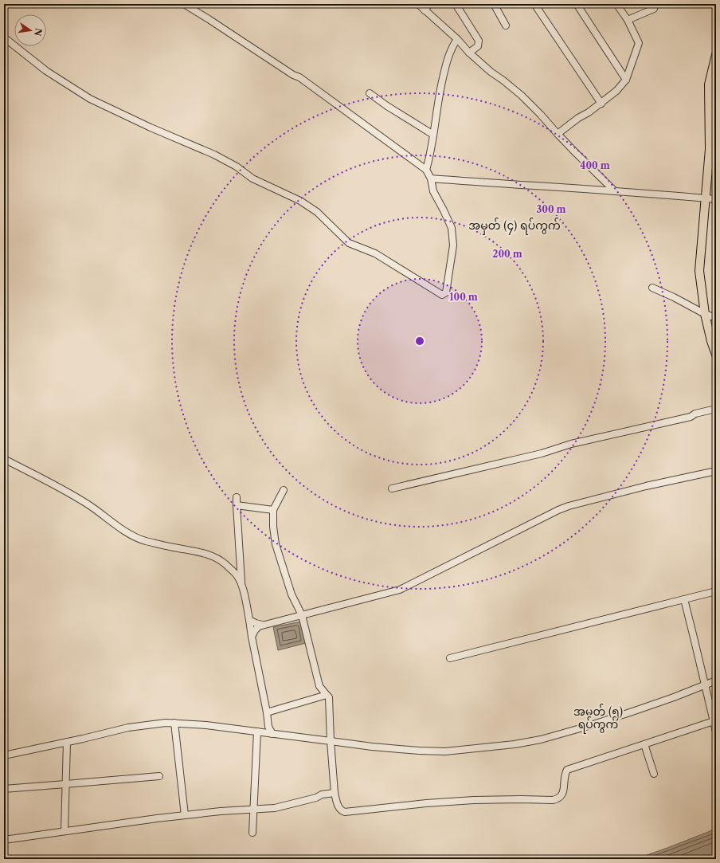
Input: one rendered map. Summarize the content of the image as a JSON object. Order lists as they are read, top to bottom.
{
  "districts": ["အမှတ် (၄) ရပ်ကွက်", "အမှတ် (၅) ရပ်ကွက်"],
  "north": "right",
  "rings": [
    "400 m",
    "300 m",
    "200 m",
    "100 m"
  ]
}
